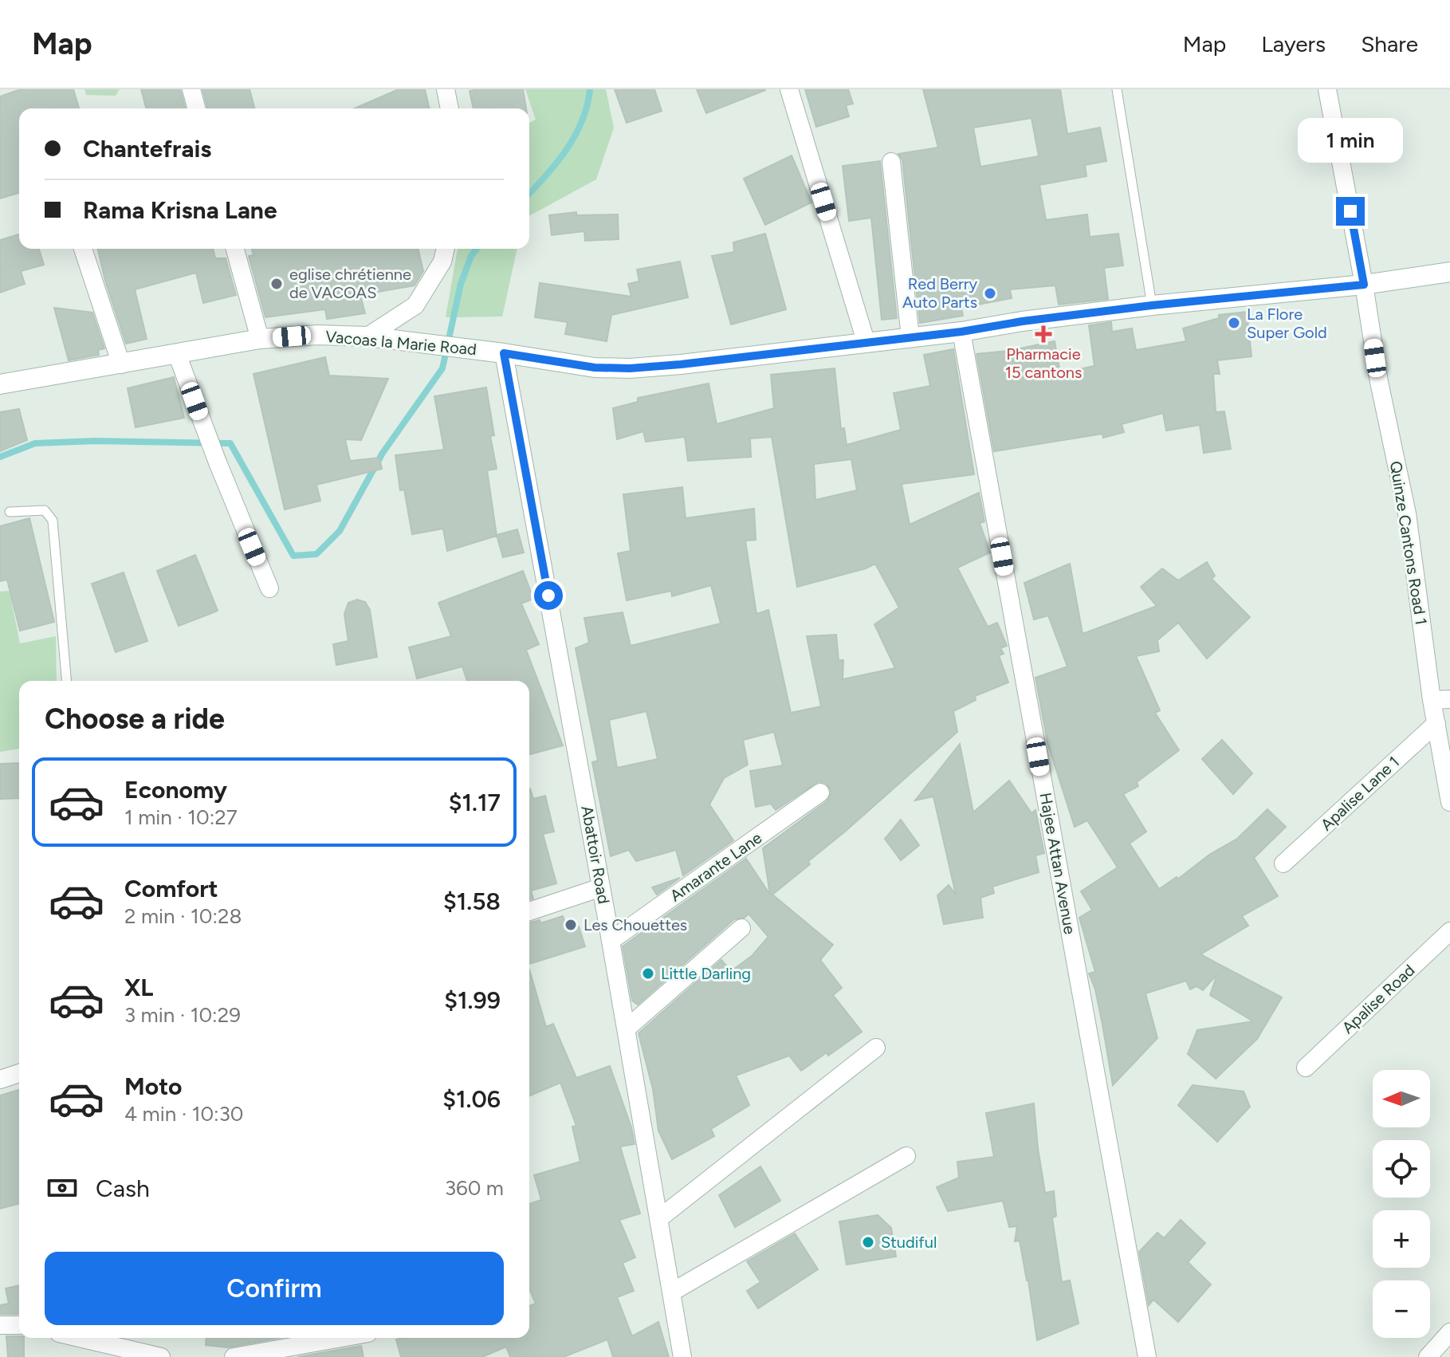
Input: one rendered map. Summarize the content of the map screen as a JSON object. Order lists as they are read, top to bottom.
{
  "streets": {
    "main road": ["Vacoas la Marie Road"],
    "street": [
      "Quinze Cantons Road 1",
      "Apalise Lane 1",
      "Abattoir Road",
      "Hajee Attan Avenue",
      "Amarante Lane",
      "Apalise Road"
    ]
  },
  "crossings": [
    ["Vacoas la Marie Road", "Quinze Cantons Road 1"],
    ["Vacoas la Marie Road", "Abattoir Road"],
    ["Vacoas la Marie Road", "Hajee Attan Avenue"],
    ["Quinze Cantons Road 1", "Apalise Lane 1"],
    ["Abattoir Road", "Amarante Lane"]
  ],
  "places": {
    "other": [
      "eglise chrétienne de VACOAS",
      "Red Berry Auto Parts",
      "La Flore Super Gold",
      "Les Chouettes",
      "Little Darling",
      "Studiful"
    ],
    "health": ["Pharmacie 15 cantons"]
  },
  "north": "left",
  "page": {
    "header": "Map",
    "nav": ["Map", "Layers", "Share"],
    "banner": ["Chantefrais", "Rama Krisna Lane"],
    "bubble": "1 min",
    "heading": "Choose a ride",
    "list": [
      {
        "name": "Economy",
        "note": "1 min · 10:27",
        "value": "$1.17"
      },
      {
        "name": "Comfort",
        "note": "2 min · 10:28",
        "value": "$1.58"
      },
      {
        "name": "XL",
        "note": "3 min · 10:29",
        "value": "$1.99"
      },
      {
        "name": "Moto",
        "note": "4 min · 10:30",
        "value": "$1.06"
      }
    ],
    "map_buttons": ["+", "−"],
    "pay": ["Cash", "360 m"],
    "buttons": "Confirm"
  }
}
